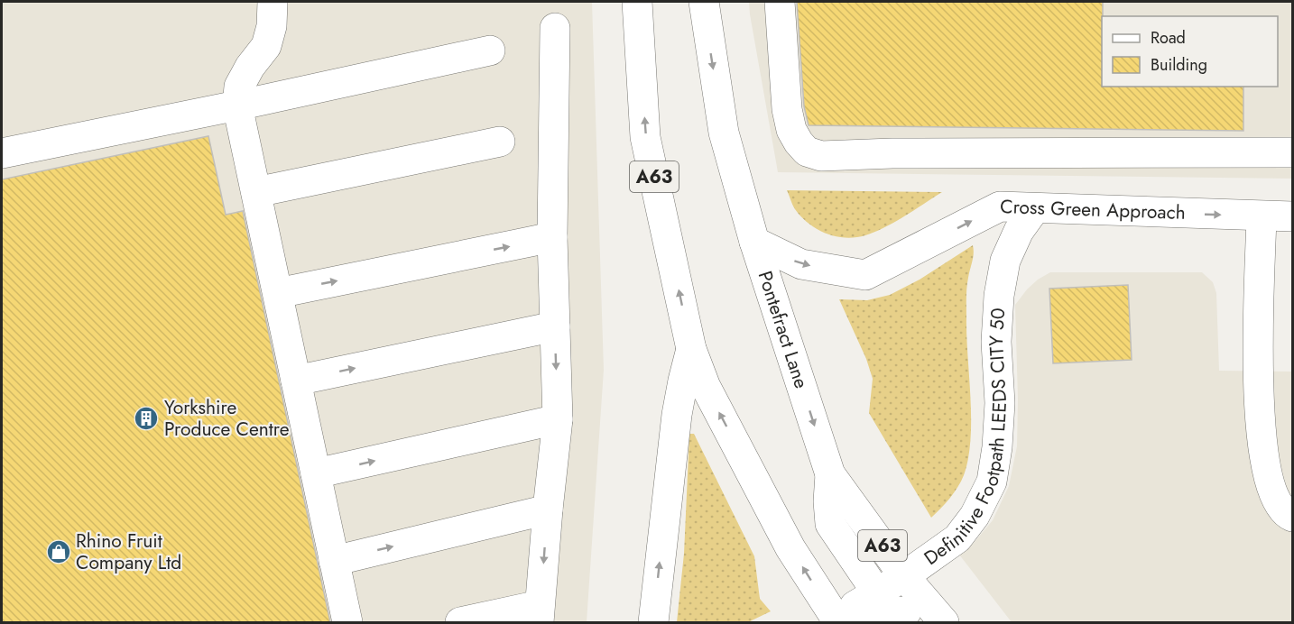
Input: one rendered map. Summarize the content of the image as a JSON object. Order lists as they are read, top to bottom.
{
  "streets": {
    "main road": [
      "A63",
      "Cross Green Approach",
      "Pontefract Lane",
      "Definitive Footpath LEEDS CITY 50"
    ]
  },
  "crossings": [
    ["A63", "Pontefract Lane"],
    ["A63", "Definitive Footpath LEEDS CITY 50"],
    ["Cross Green Approach", "Pontefract Lane"],
    ["Cross Green Approach", "Definitive Footpath LEEDS CITY 50"],
    ["Pontefract Lane", "Definitive Footpath LEEDS CITY 50"]
  ],
  "one_way": ["Cross Green Approach"],
  "places": {
    "building": ["Yorkshire Produce Centre"],
    "shop": ["Rhino Fruit Company Ltd"]
  },
  "legend": ["Road", "Building"]
}
